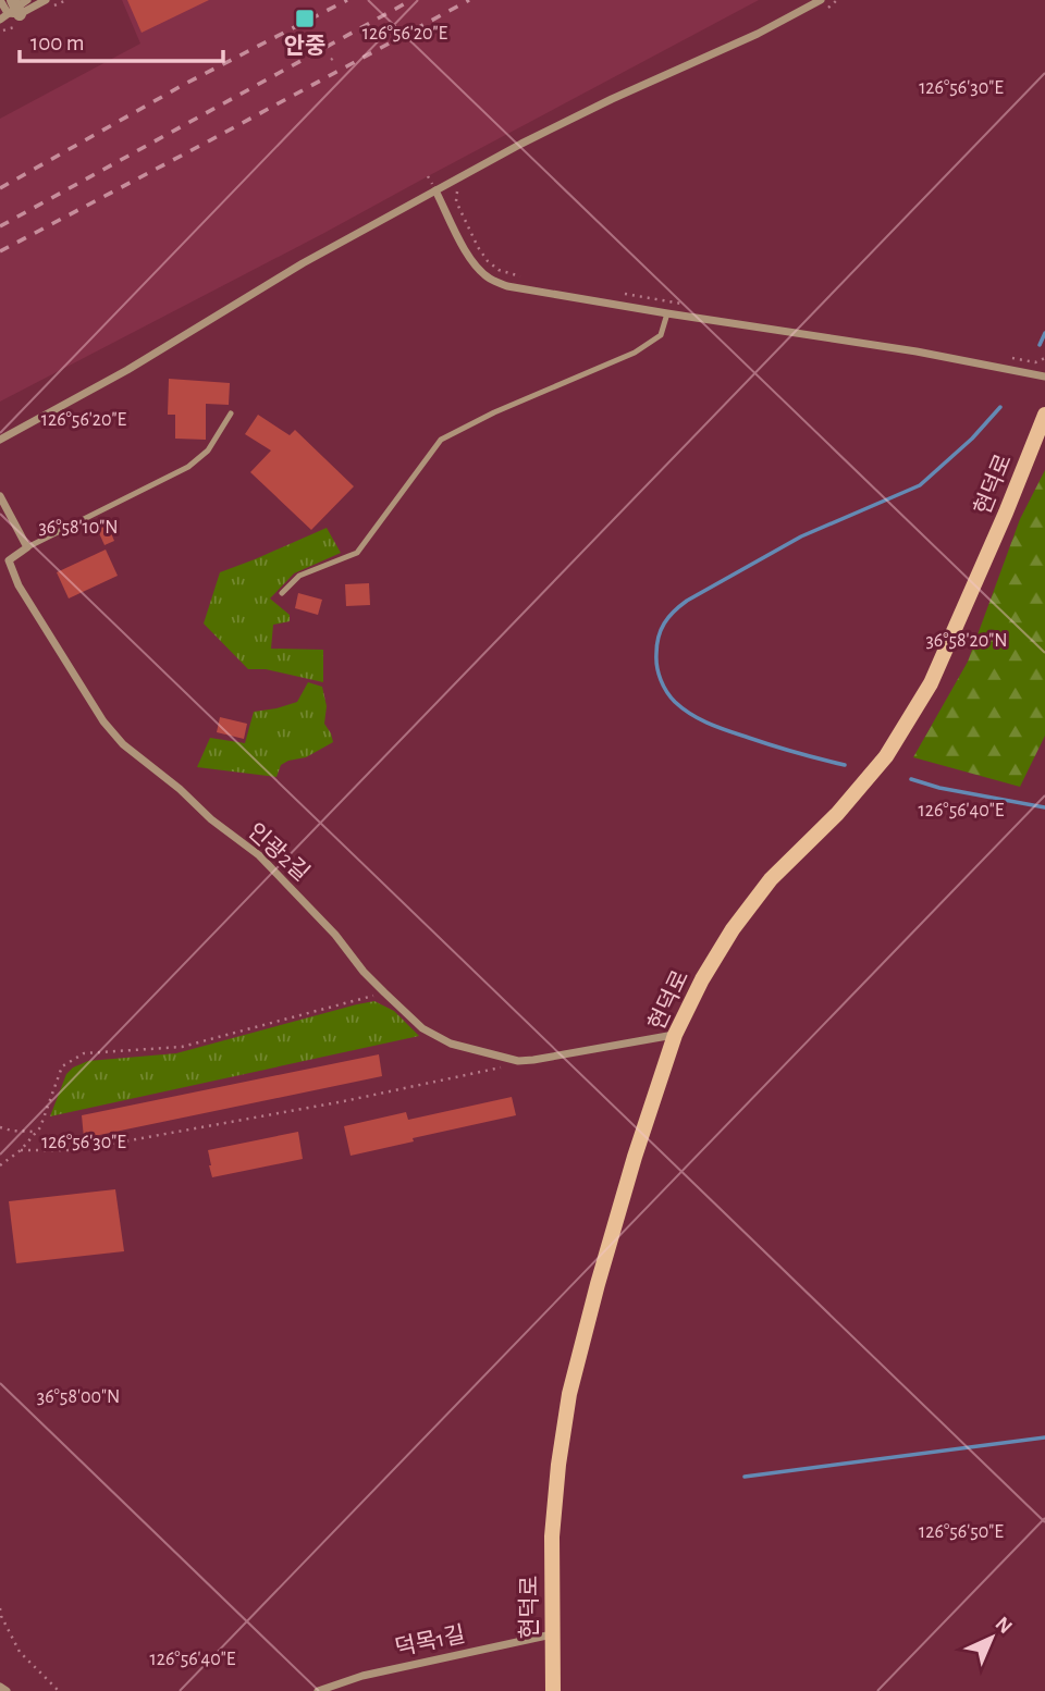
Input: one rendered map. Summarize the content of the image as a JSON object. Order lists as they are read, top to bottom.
{
  "streets": {
    "main road": ["현덕로"],
    "street": ["인광2길", "덕목1길"]
  },
  "crossings": [
    ["현덕로", "인광2길"],
    ["현덕로", "덕목1길"]
  ],
  "places": {
    "transit": ["안중"]
  },
  "scale_bar": "100 m",
  "north": "top right",
  "coordinates": [
    "126°56'20\"E",
    "126°56'30\"E",
    "36°58'10\"N",
    "36°58'20\"N",
    "126°56'40\"E",
    "36°58'00\"N",
    "126°56'50\"E"
  ]
}
